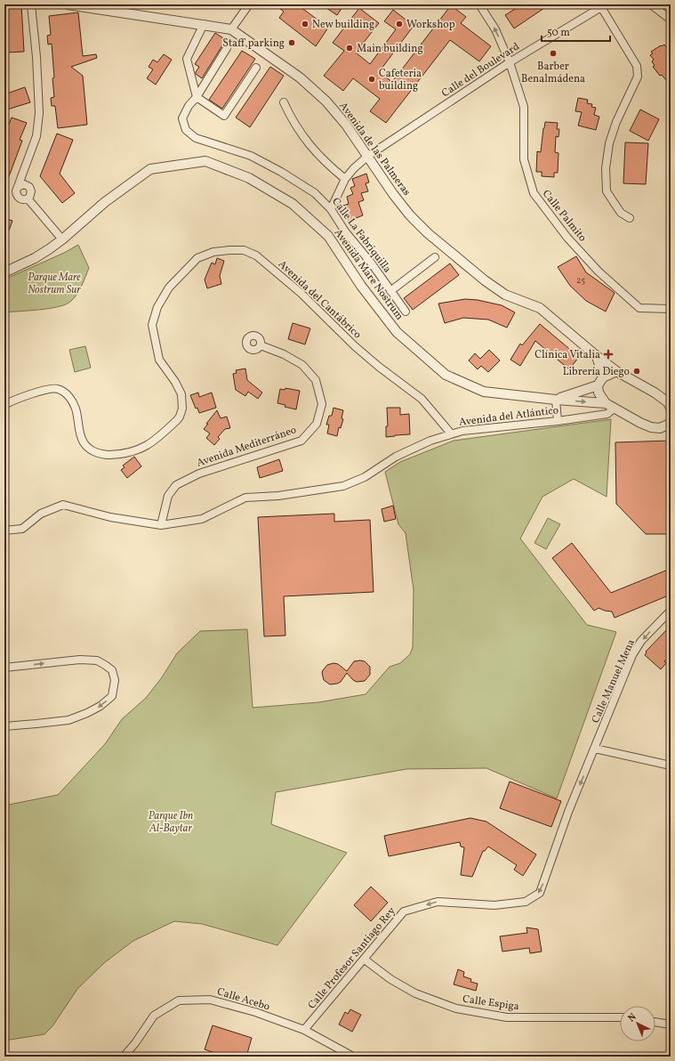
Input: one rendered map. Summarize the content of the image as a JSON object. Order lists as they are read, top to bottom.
{
  "streets": {
    "street": [
      "Calle del Boulevard",
      "Avenida de las Palmeras",
      "Calle Palmito",
      "Calle La Fabriquilla",
      "Avenida Mare Nostrum",
      "Avenida del Cantábrico",
      "Avenida del Atlántico",
      "Avenida Mediterráneo",
      "Calle Manuel Mena",
      "Calle Profesor Santiago Rey",
      "Calle Acebo",
      "Calle Espiga"
    ]
  },
  "crossings": [
    ["Calle del Boulevard", "Avenida de las Palmeras"],
    ["Calle del Boulevard", "Calle Palmito"],
    ["Calle del Boulevard", "Calle La Fabriquilla"],
    ["Avenida del Cantábrico", "Avenida del Atlántico"],
    ["Avenida del Atlántico", "Avenida Mediterráneo"],
    ["Calle Manuel Mena", "Calle Profesor Santiago Rey"],
    ["Calle Profesor Santiago Rey", "Calle Acebo"],
    ["Calle Profesor Santiago Rey", "Calle Espiga"]
  ],
  "one_way": ["Calle Manuel Mena", "Calle Profesor Santiago Rey"],
  "parks": ["Parque Mare Nostrum Sur", "Parque Ibn Al-Baytar"],
  "places": {
    "other": [
      "New building",
      "Workshop",
      "Staff parking",
      "Main building",
      "Barber Benalmádena",
      "Cafeteria building",
      "Librería Diego"
    ],
    "health": ["Clínica Vitalia"]
  },
  "house_numbers": ["25"],
  "scale_bar": "50 m",
  "north": "top left"
}
